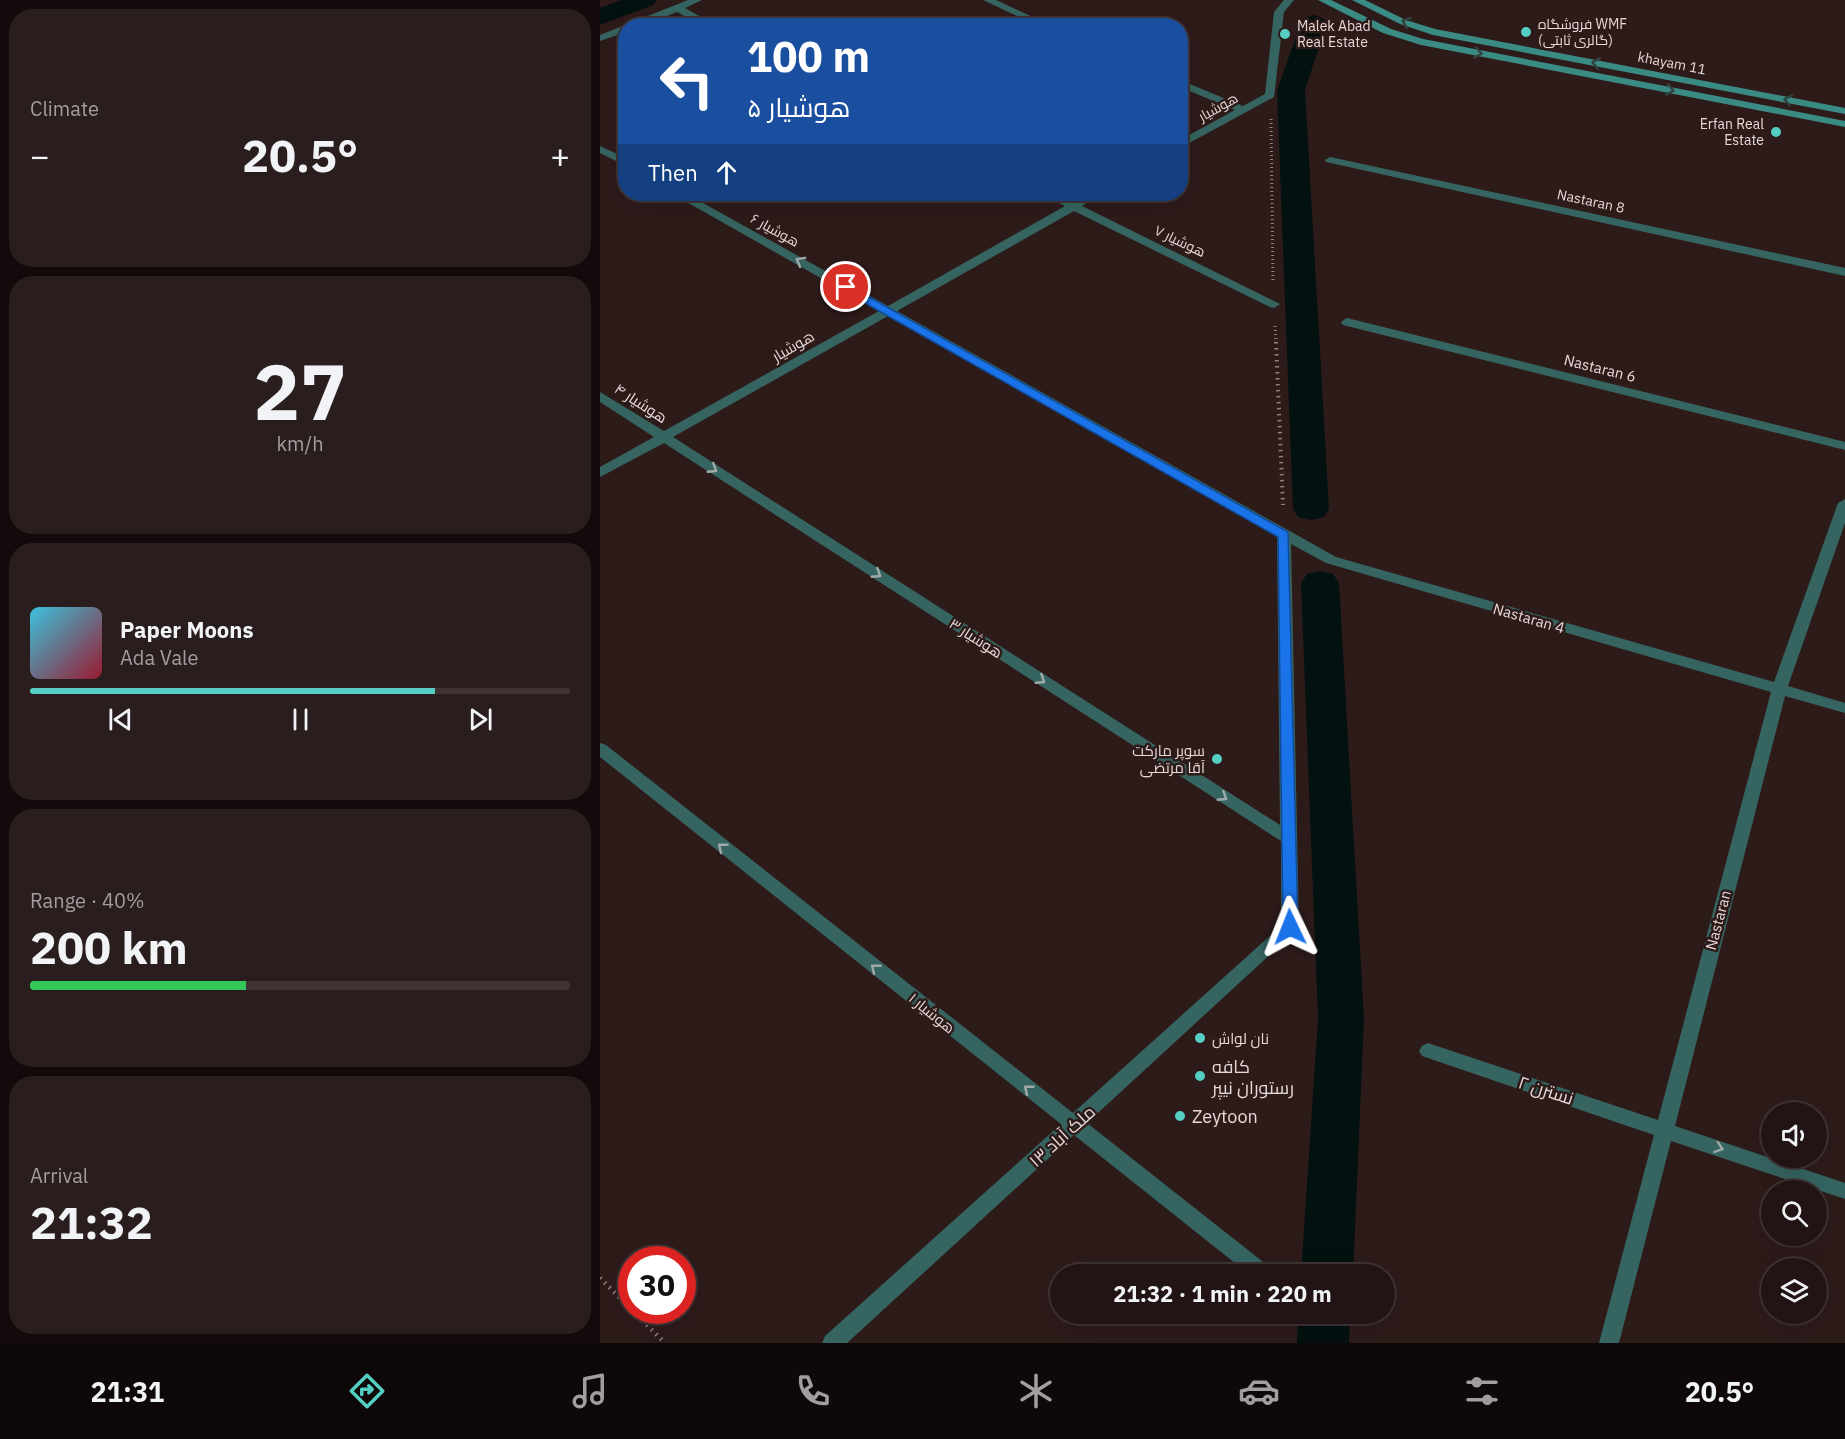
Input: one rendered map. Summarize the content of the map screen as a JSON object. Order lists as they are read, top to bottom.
{
  "streets": {
    "street": [
      "khayam 11",
      "هوشیار",
      "Nastaran 8",
      "هوشیار ۶",
      "هوشیار ۷",
      "Nastaran 6",
      "هوشیار ۴",
      "Nastaran 4",
      "هوشیار ۳",
      "Nastaran",
      "هوشیار ۱",
      "نسترن ۲",
      "۱۳ ملک آباد"
    ]
  },
  "crossings": [
    ["هوشیار", "هوشیار ۶"],
    ["هوشیار", "هوشیار ۷"],
    ["هوشیار", "هوشیار ۴"],
    ["هوشیار", "هوشیار ۳"],
    ["هوشیار ۶", "Nastaran 4"],
    ["هوشیار ۴", "هوشیار ۳"],
    ["Nastaran 4", "Nastaran"],
    ["هوشیار ۳", "۱۳ ملک آباد"],
    ["Nastaran", "نسترن ۲"],
    ["هوشیار ۱", "۱۳ ملک آباد"]
  ],
  "one_way": ["هوشیار ۳", "هوشیار ۱", "نسترن ۲"],
  "places": [
    "فروشگاه WMF (گالری ثابتی)",
    "Malek Abad Real Estate",
    "Erfan Real Estate",
    "سوپر مارکت آقا مرتضی",
    "نان لواش",
    "کافه رستوران نیپر",
    "Zeytoon"
  ],
  "page": {
    "tile": [
      "Climate",
      ["27", "km/h"],
      ["Range · 40%", "200 km"],
      ["Arrival", "21:32"]
    ],
    "turn": ["100 m", "هوشیار ۵"],
    "heat": ["−", "20.5°", "+"],
    "then": "Then",
    "song": ["Paper Moons", "Ada Vale"],
    "limit": "30",
    "trip": "21:32 · 1 min · 220 m",
    "tabs": ["21:31", "20.5°"]
  }
}
